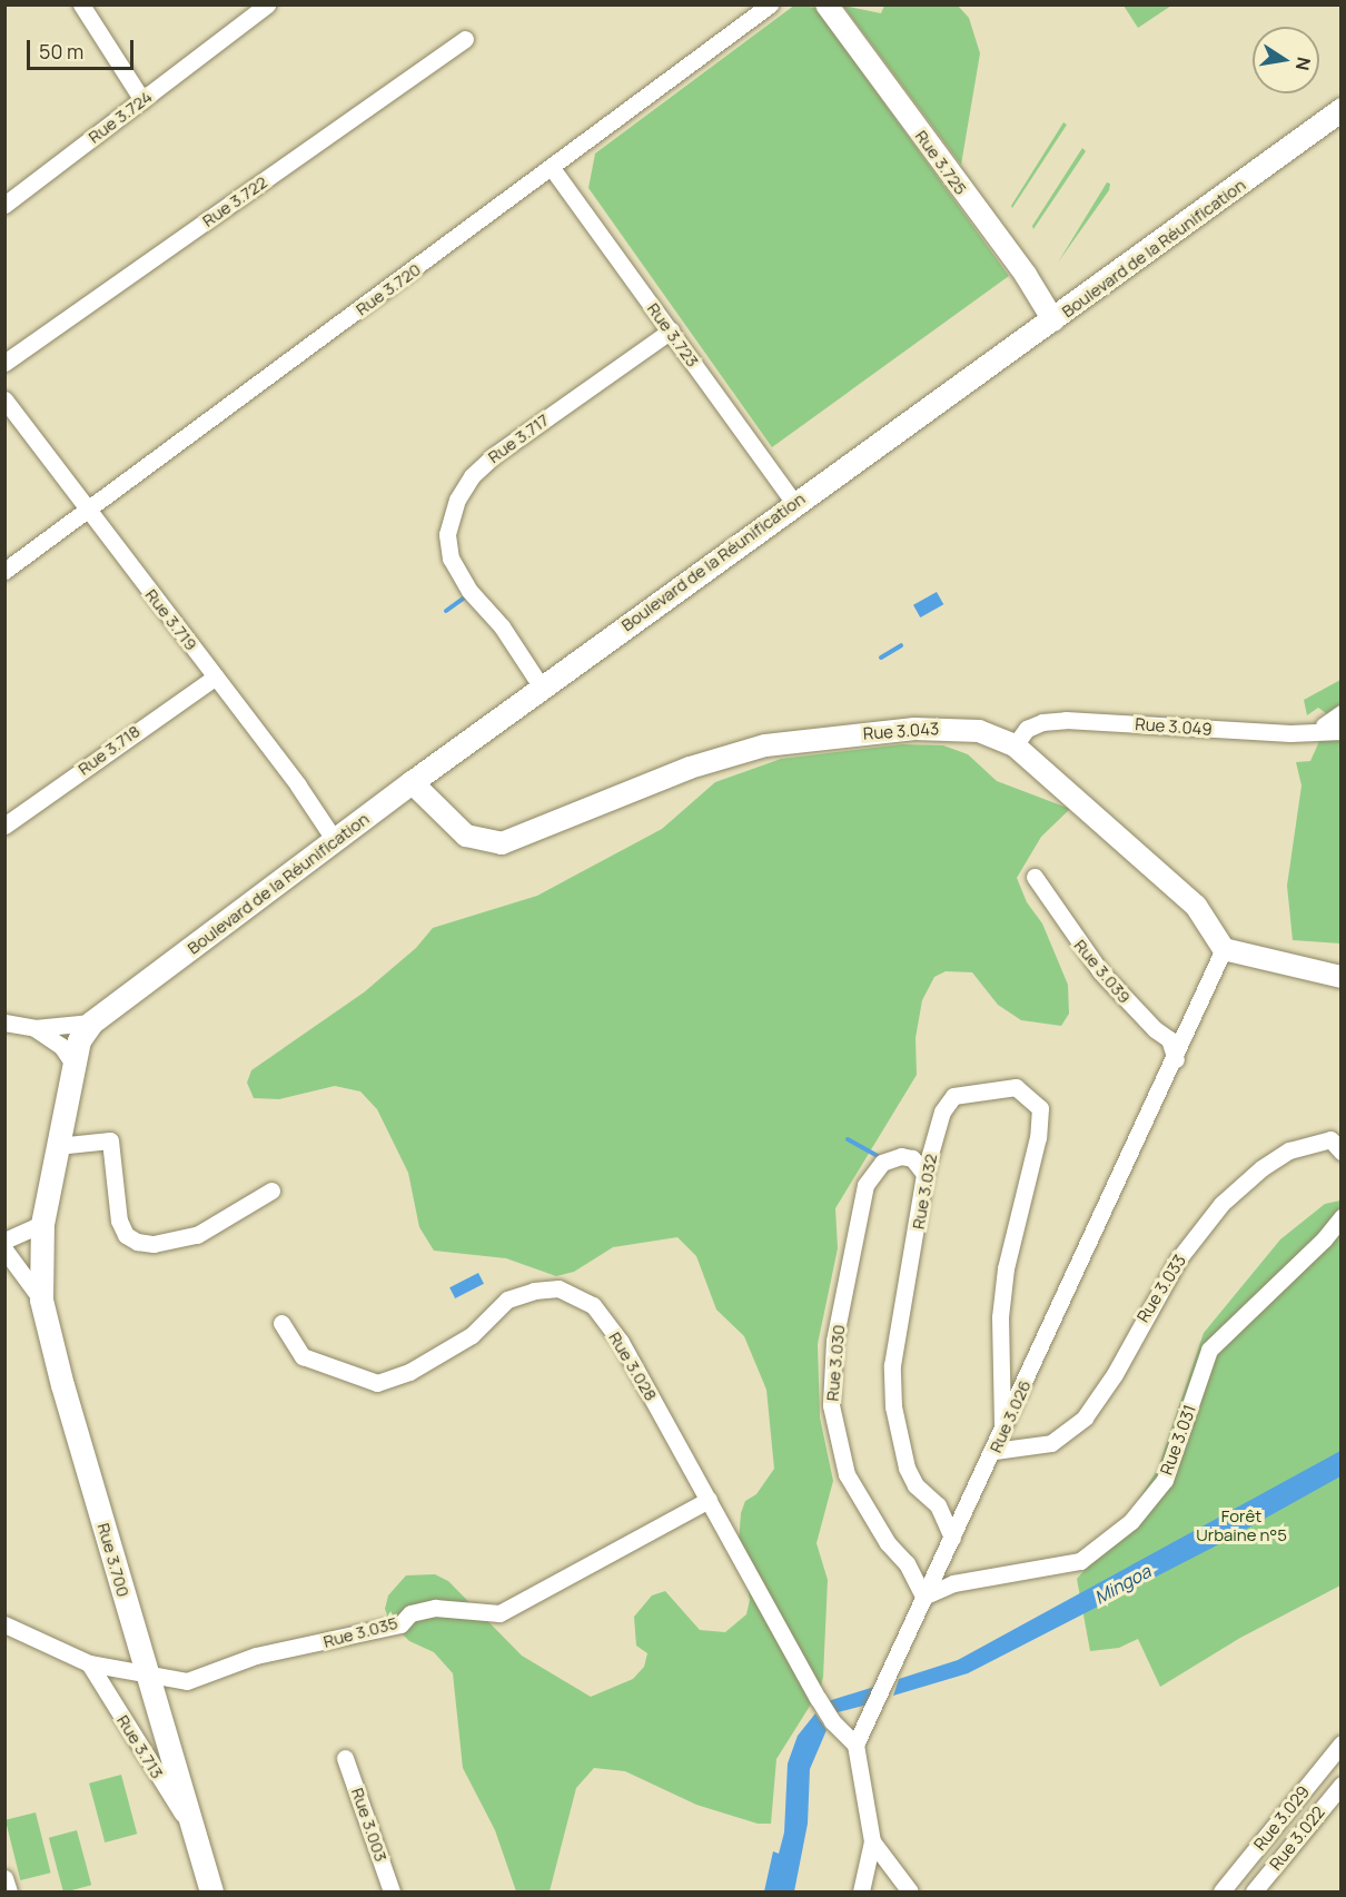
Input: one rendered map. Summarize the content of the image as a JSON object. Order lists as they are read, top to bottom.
{
  "streets": {
    "main road": ["Boulevard de la Réunification", "Rue 3.700"],
    "street": [
      "Rue 3.724",
      "Rue 3.725",
      "Rue 3.722",
      "Rue 3.720",
      "Rue 3.723",
      "Rue 3.717",
      "Rue 3.719",
      "Rue 3.049",
      "Rue 3.043",
      "Rue 3.718",
      "Rue 3.039",
      "Rue 3.032",
      "Rue 3.033",
      "Rue 3.030",
      "Rue 3.028",
      "Rue 3.026",
      "Rue 3.031",
      "Rue 3.035",
      "Rue 3.713",
      "Rue 3.029",
      "Rue 3.003",
      "Rue 3.022"
    ]
  },
  "crossings": [
    ["Rue 3.725", "Boulevard de la Réunification"],
    ["Boulevard de la Réunification", "Rue 3.723"],
    ["Boulevard de la Réunification", "Rue 3.717"],
    ["Boulevard de la Réunification", "Rue 3.719"],
    ["Boulevard de la Réunification", "Rue 3.043"],
    ["Boulevard de la Réunification", "Rue 3.700"],
    ["Rue 3.720", "Rue 3.723"],
    ["Rue 3.720", "Rue 3.719"],
    ["Rue 3.723", "Rue 3.717"],
    ["Rue 3.719", "Rue 3.718"],
    ["Rue 3.049", "Rue 3.043"],
    ["Rue 3.043", "Rue 3.026"],
    ["Rue 3.039", "Rue 3.026"],
    ["Rue 3.032", "Rue 3.030"],
    ["Rue 3.032", "Rue 3.026"],
    ["Rue 3.033", "Rue 3.026"],
    ["Rue 3.030", "Rue 3.026"],
    ["Rue 3.030", "Rue 3.031"],
    ["Rue 3.028", "Rue 3.026"],
    ["Rue 3.028", "Rue 3.035"],
    ["Rue 3.026", "Rue 3.031"],
    ["Rue 3.700", "Rue 3.035"],
    ["Rue 3.700", "Rue 3.713"],
    ["Rue 3.035", "Rue 3.713"]
  ],
  "water": ["Mingoa"],
  "parks": ["Forêt Urbaine n°5"],
  "scale_bar": "50 m",
  "north": "right"
}
